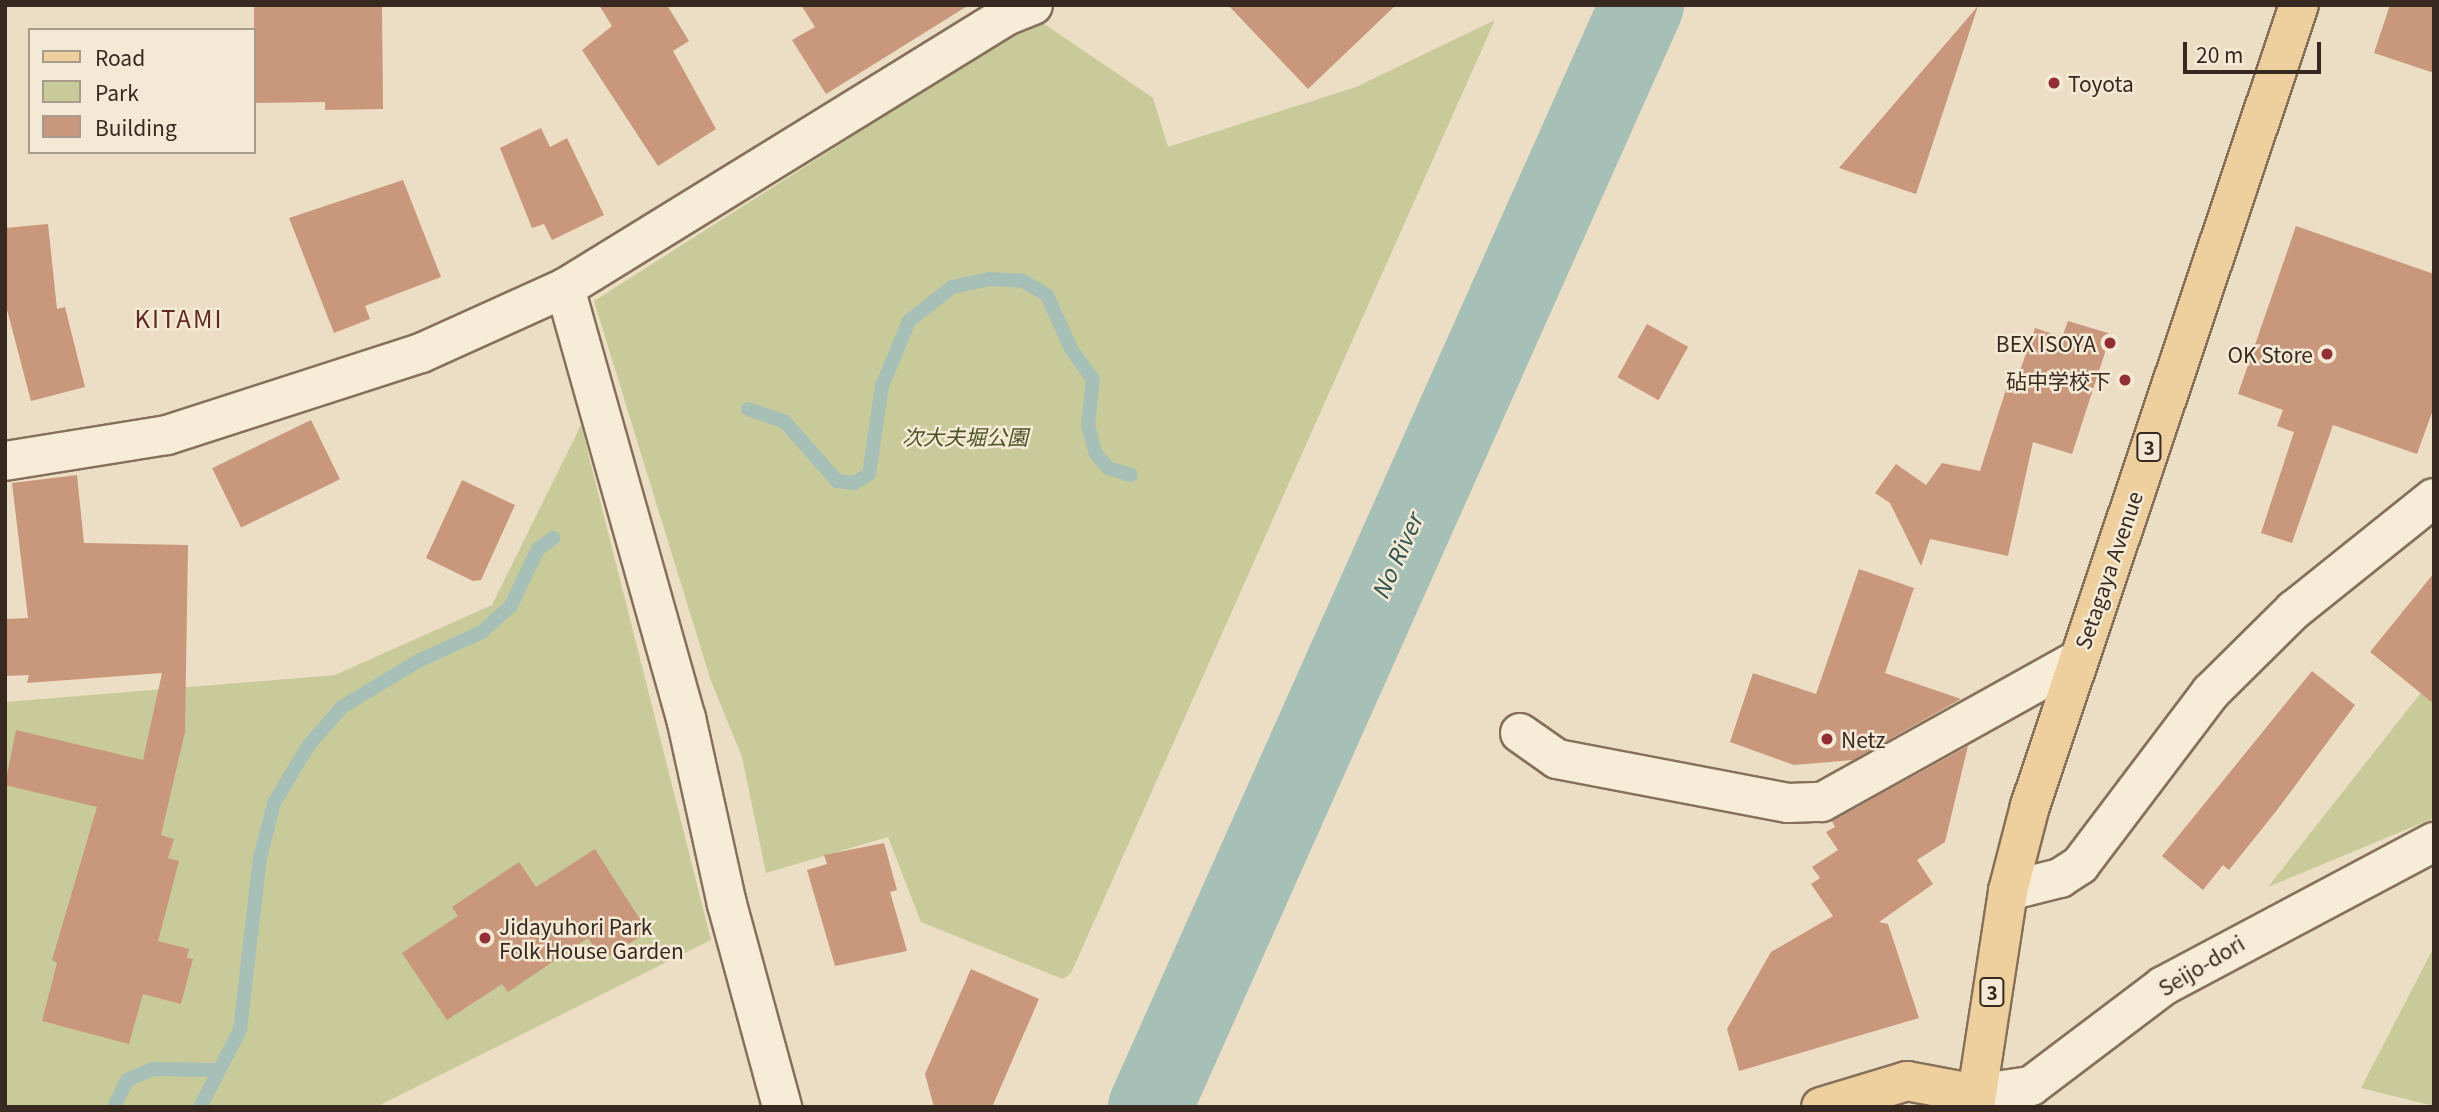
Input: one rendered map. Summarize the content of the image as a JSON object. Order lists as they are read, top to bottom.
{
  "streets": {
    "main road": ["3", "Setagaya Avenue"],
    "street": ["Seijo-dori"]
  },
  "crossings": [
    ["Setagaya Avenue", "Seijo-dori"]
  ],
  "districts": ["KITAMI"],
  "water": ["No River"],
  "parks": ["次大夫堀公園"],
  "places": [
    "Toyota",
    "BEX ISOYA",
    "OK Store",
    "砧中学校下",
    "Netz",
    "Jidayuhori Park Folk House Garden"
  ],
  "legend": ["Road", "Park", "Building"],
  "scale_bar": "20 m"
}
